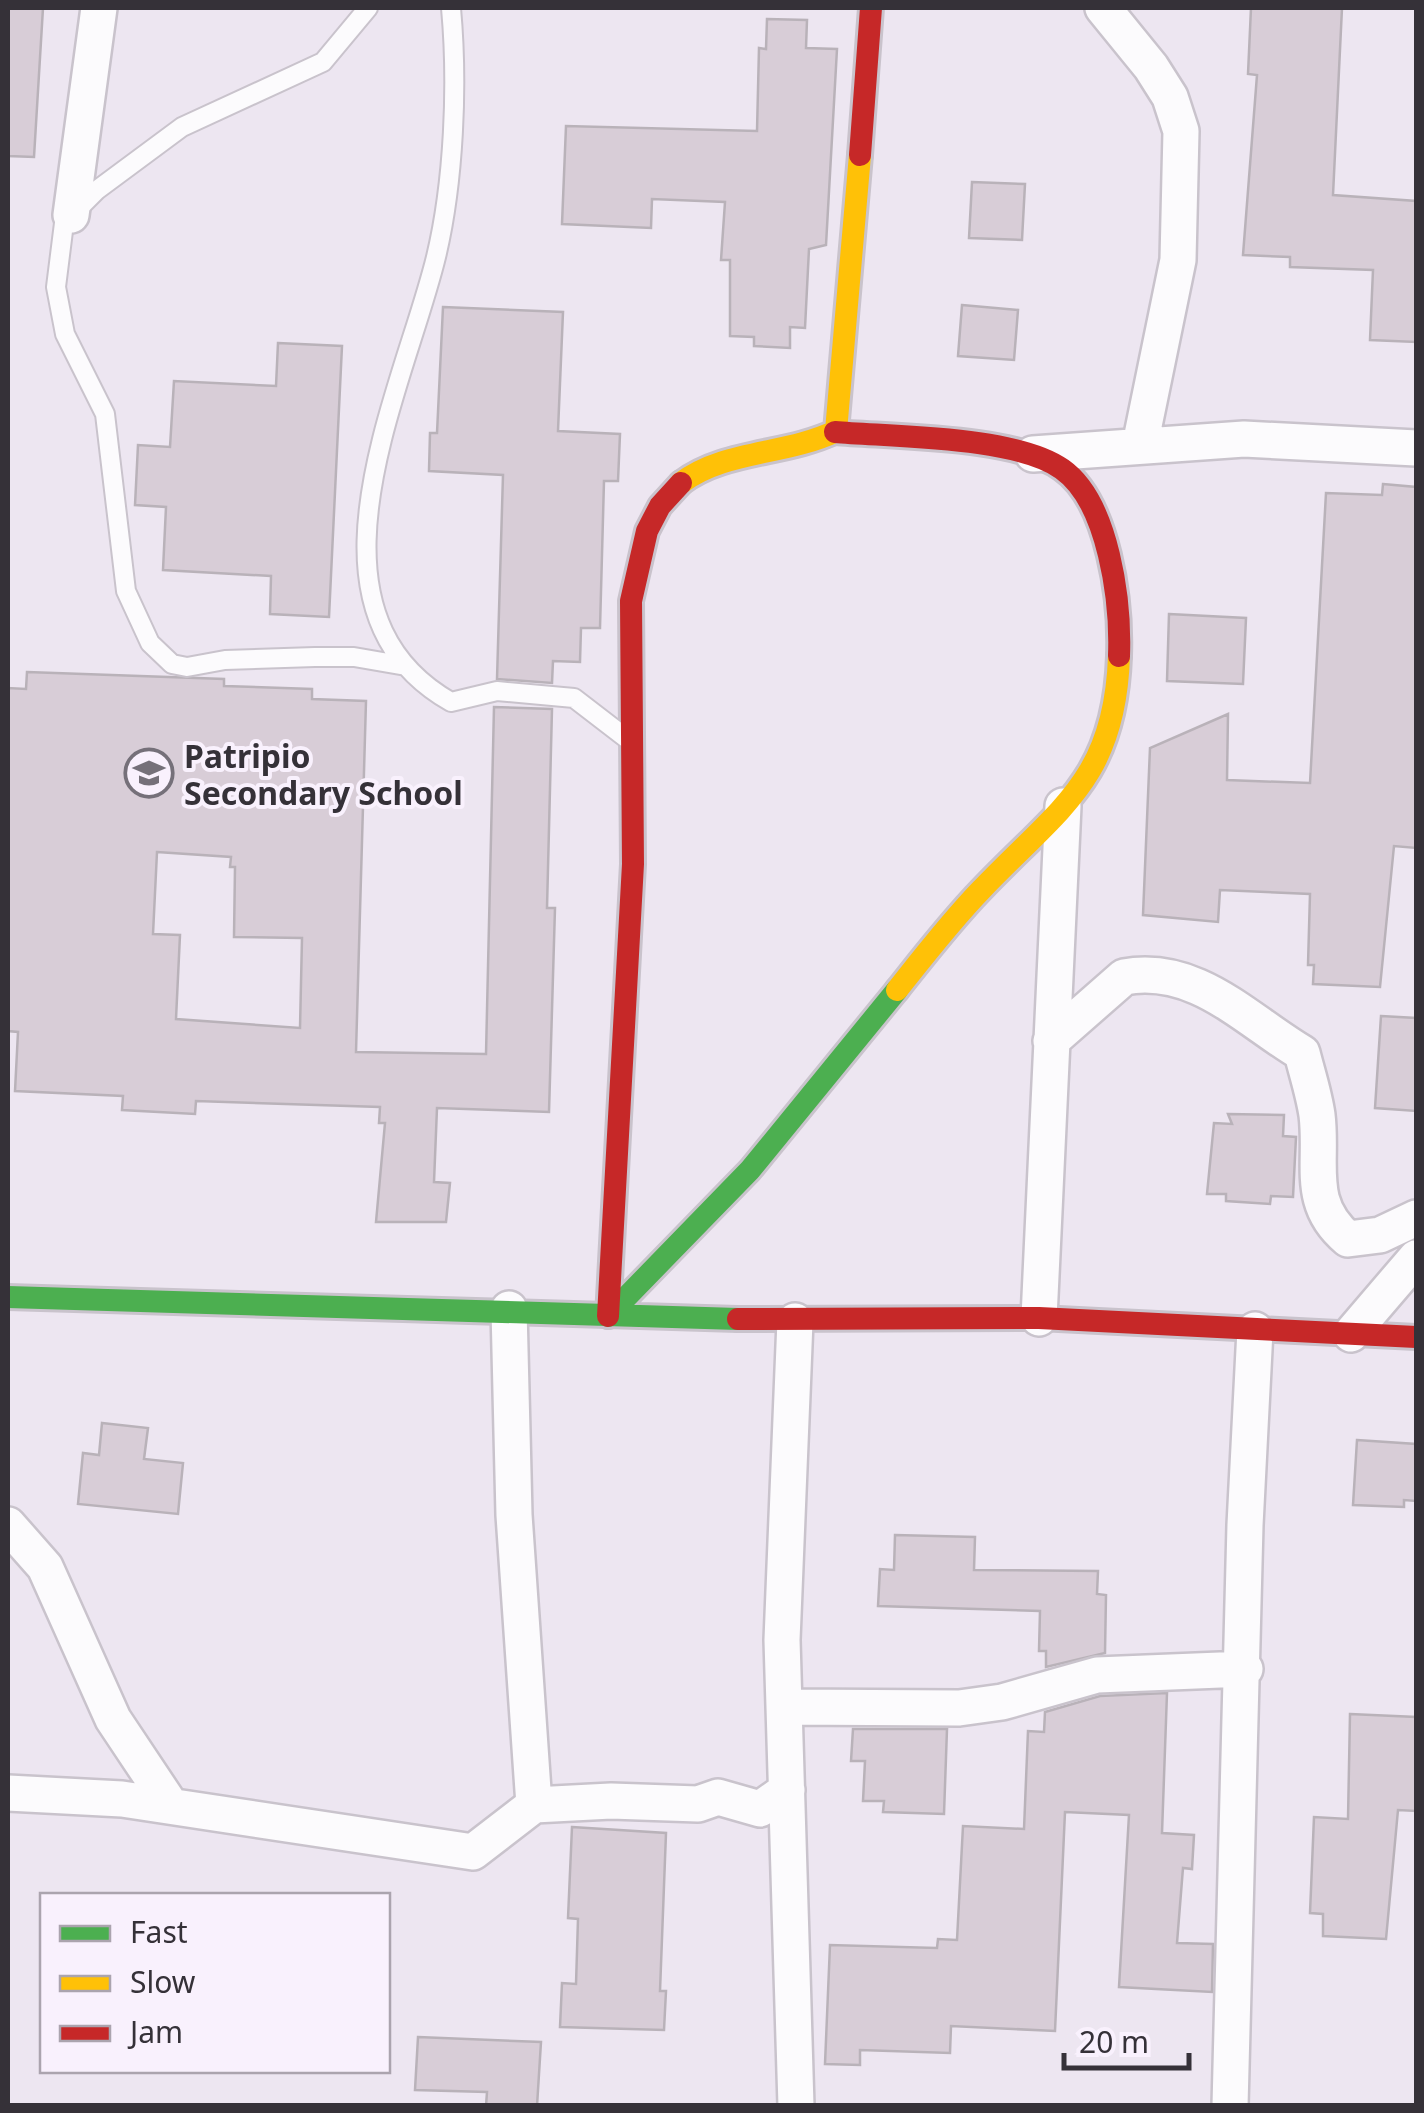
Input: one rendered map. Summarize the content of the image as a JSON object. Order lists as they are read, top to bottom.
{
  "places": {
    "school or university": ["Patripio Secondary School"]
  },
  "legend": ["Fast", "Slow", "Jam"],
  "scale_bar": "20 m"
}
